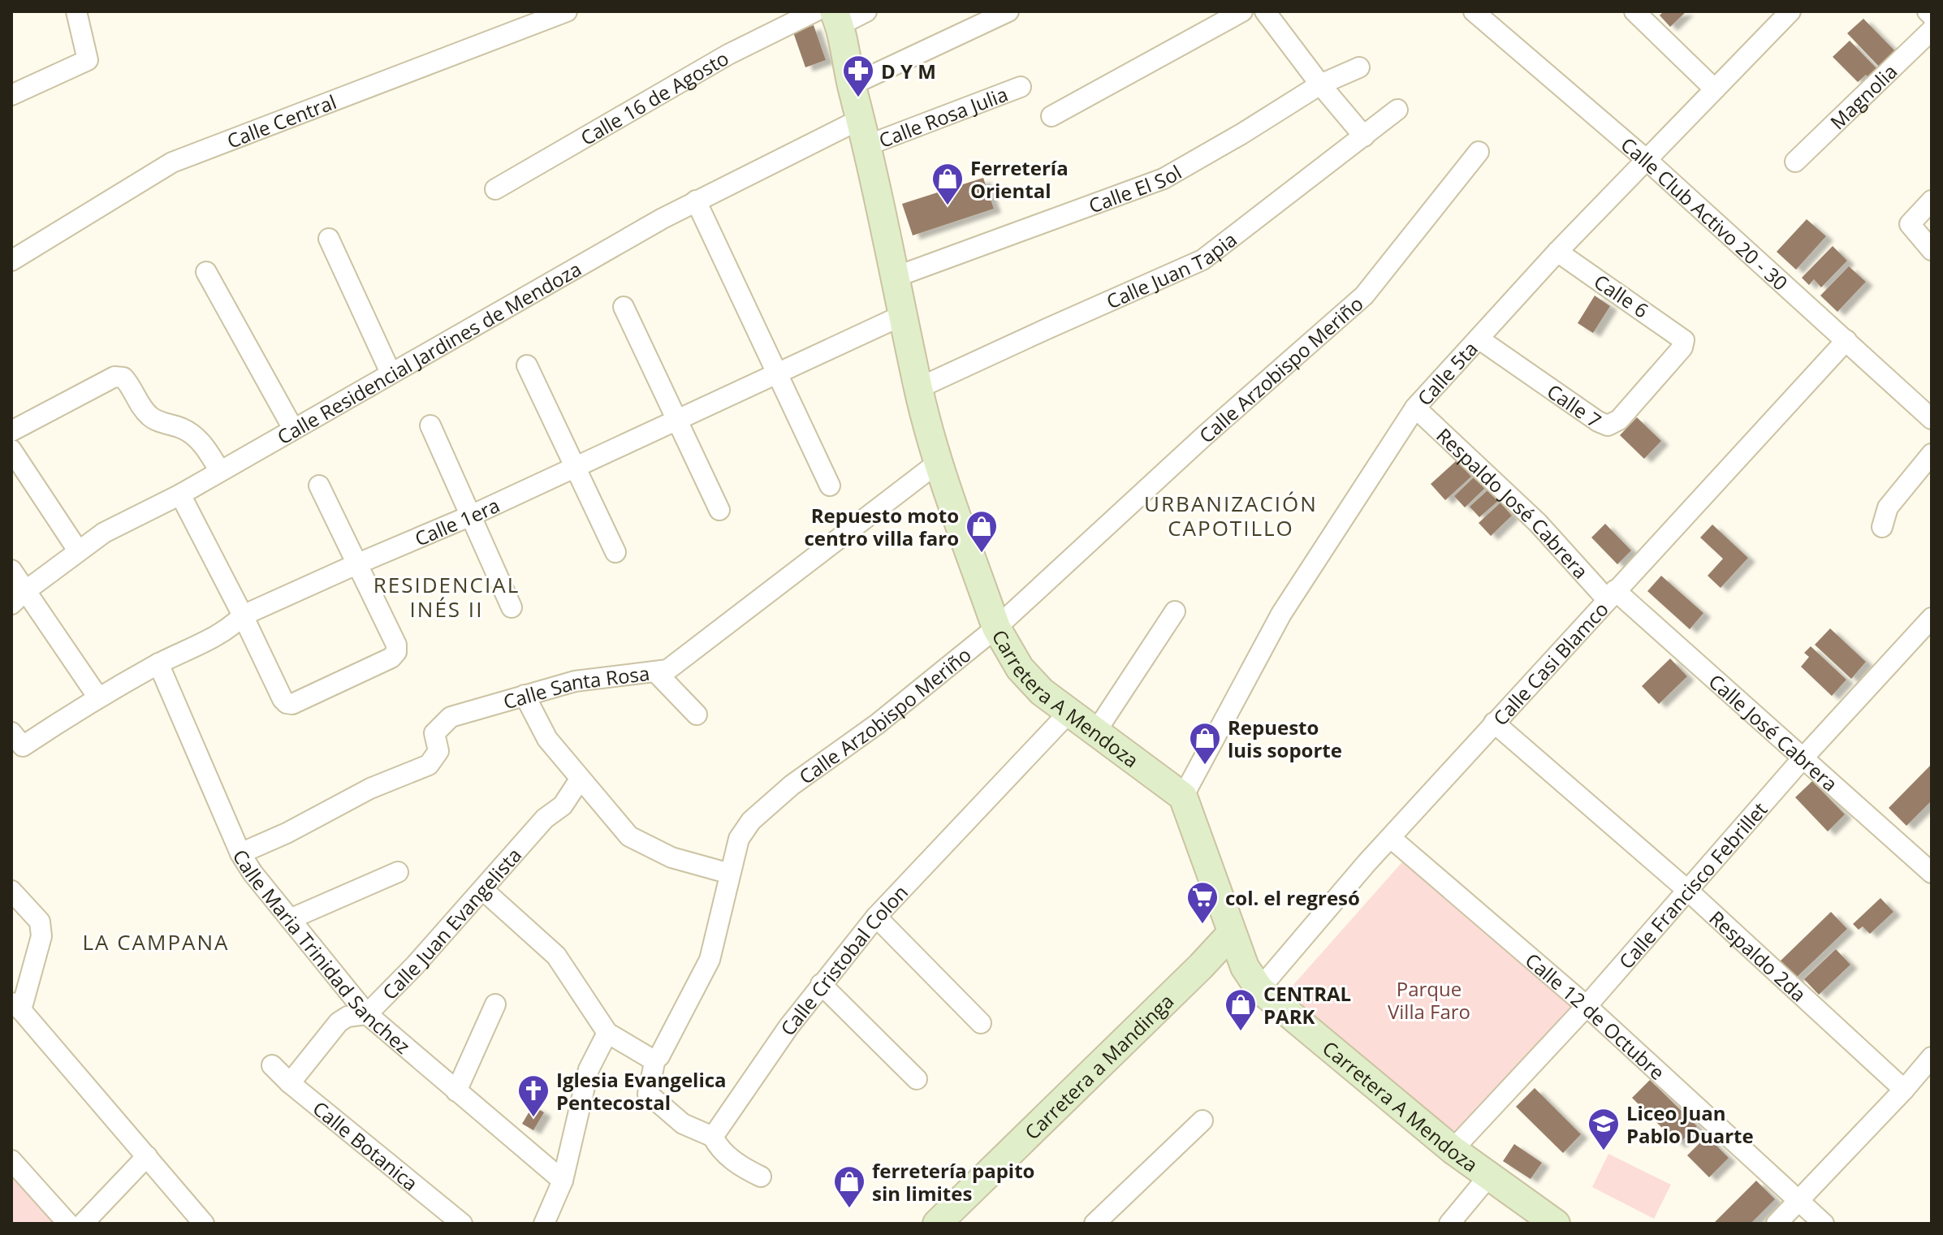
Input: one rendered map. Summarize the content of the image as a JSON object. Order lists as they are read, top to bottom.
{
  "streets": {
    "street": [
      "Magnolia",
      "Calle 16 de Agosto",
      "Calle Rosa Julia",
      "Calle Central",
      "Calle El Sol",
      "Calle Club Activo 20 - 30",
      "Calle Juan Tapia",
      "Calle 6",
      "Calle Residencial Jardines de Mendoza",
      "Calle Arzobispo Meriño",
      "Calle 5ta",
      "Calle 7",
      "Respaldo José Cabrera",
      "Calle 1era",
      "Calle Casi Blamco",
      "Calle Santa Rosa",
      "Carretera A Mendoza",
      "Calle José Cabrera",
      "Calle Francisco Febrillet",
      "Calle Juan Evangelista",
      "Calle Maria Trinidad Sanchez",
      "Respaldo 2da",
      "Calle Cristobal Colon",
      "Calle 12 de Octubre",
      "Carretera a Mandinga",
      "Calle Botanica"
    ]
  },
  "crossings": [
    ["Calle Rosa Julia", "Calle Residencial Jardines de Mendoza"],
    ["Calle Rosa Julia", "Carretera A Mendoza"],
    ["Calle El Sol", "Carretera A Mendoza"],
    ["Calle Club Activo 20 - 30", "Calle 5ta"],
    ["Calle Club Activo 20 - 30", "Calle Casi Blamco"],
    ["Calle Juan Tapia", "Carretera A Mendoza"],
    ["Calle 6", "Calle 5ta"],
    ["Calle 6", "Calle 7"],
    ["Calle Residencial Jardines de Mendoza", "Carretera A Mendoza"],
    ["Calle Arzobispo Meriño", "Carretera A Mendoza"],
    ["Calle 5ta", "Calle 7"],
    ["Calle 5ta", "Respaldo José Cabrera"],
    ["Calle 5ta", "Carretera A Mendoza"],
    ["Respaldo José Cabrera", "Calle Casi Blamco"],
    ["Respaldo José Cabrera", "Calle José Cabrera"],
    ["Calle 1era", "Carretera A Mendoza"],
    ["Calle 1era", "Calle Maria Trinidad Sanchez"],
    ["Calle Casi Blamco", "Carretera A Mendoza"],
    ["Calle Casi Blamco", "Calle José Cabrera"],
    ["Calle Casi Blamco", "Respaldo 2da"],
    ["Calle Casi Blamco", "Calle 12 de Octubre"],
    ["Calle Santa Rosa", "Carretera A Mendoza"],
    ["Calle Santa Rosa", "Calle Maria Trinidad Sanchez"],
    ["Carretera A Mendoza", "Calle Francisco Febrillet"],
    ["Carretera A Mendoza", "Calle Cristobal Colon"],
    ["Carretera A Mendoza", "Carretera a Mandinga"],
    ["Calle José Cabrera", "Calle Francisco Febrillet"],
    ["Calle Francisco Febrillet", "Respaldo 2da"],
    ["Calle Francisco Febrillet", "Calle 12 de Octubre"],
    ["Calle Juan Evangelista", "Calle Maria Trinidad Sanchez"],
    ["Calle Juan Evangelista", "Calle Botanica"]
  ],
  "districts": ["URBANIZACIÓN CAPOTILLO", "RESIDENCIAL INÉS II", "LA CAMPANA"],
  "parks": ["Parque Villa Faro"],
  "places": {
    "pharmacy": ["D Y M"],
    "shop": [
      "Ferretería Oriental",
      "Repuesto moto centro villa faro",
      "Repuesto luis soporte",
      "CENTRAL PARK",
      "ferretería papito sin limites"
    ],
    "supermarket": ["col. el regresó"],
    "church": ["Iglesia Evangelica Pentecostal"],
    "school or university": ["Liceo Juan Pablo Duarte"]
  }
}
